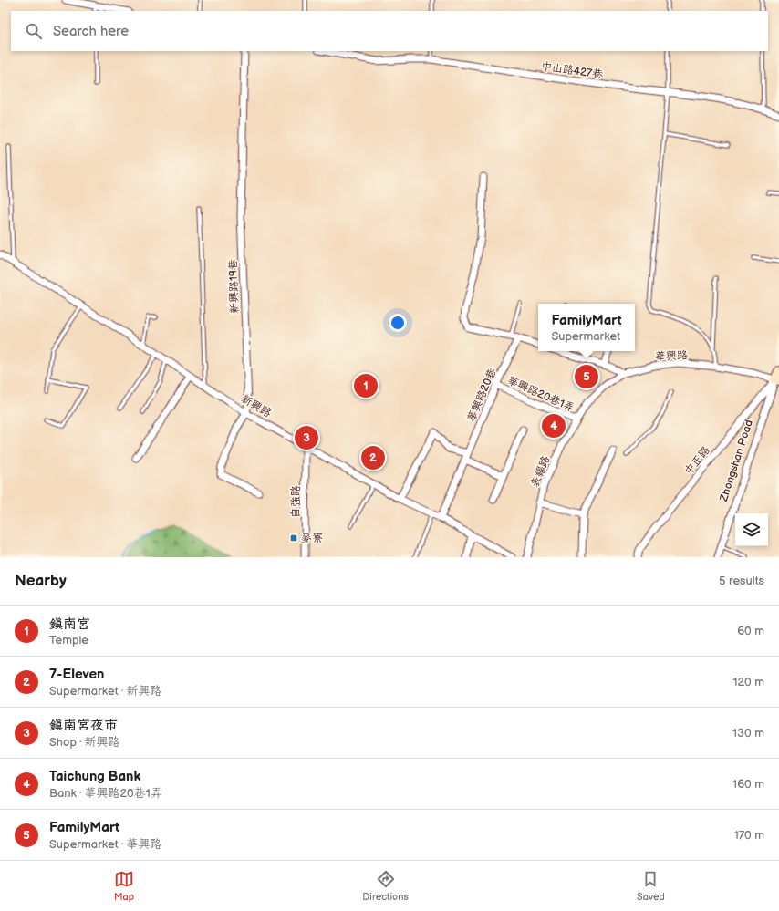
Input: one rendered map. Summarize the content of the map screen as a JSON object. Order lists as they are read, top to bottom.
{
  "streets": {
    "street": [
      "中山路427巷",
      "新興路19巷",
      "華興路",
      "華興路20巷1弄",
      "華興路20巷",
      "新興路",
      "中正路",
      "Zhongshan Road",
      "表福路",
      "自強路"
    ]
  },
  "crossings": [
    ["新興路19巷", "新興路"],
    ["華興路", "中正路"],
    ["華興路", "Zhongshan Road"],
    ["華興路", "表福路"],
    ["華興路20巷1弄", "華興路20巷"],
    ["華興路20巷1弄", "表福路"],
    ["華興路20巷", "新興路"],
    ["新興路", "自強路"],
    ["中正路", "Zhongshan Road"]
  ],
  "places": {
    "transit": ["麥寮"]
  },
  "page": {
    "search": "Search here",
    "popup": ["FamilyMart", "Supermarket"],
    "pins": [
      "5",
      "1",
      "4",
      "3",
      "2"
    ],
    "heading": ["Nearby", "5 results"],
    "list": [
      {
        "mark": "1",
        "name": "鎮南宮",
        "note": "Temple",
        "value": "60 m"
      },
      {
        "mark": "2",
        "name": "7-Eleven",
        "note": "Supermarket · 新興路",
        "value": "120 m"
      },
      {
        "mark": "3",
        "name": "鎮南宮夜市",
        "note": "Shop · 新興路",
        "value": "130 m"
      },
      {
        "mark": "4",
        "name": "Taichung Bank",
        "note": "Bank · 華興路20巷1弄",
        "value": "160 m"
      },
      {
        "mark": "5",
        "name": "FamilyMart",
        "note": "Supermarket · 華興路",
        "value": "170 m"
      }
    ],
    "nav": ["Map", "Directions", "Saved"]
  }
}
